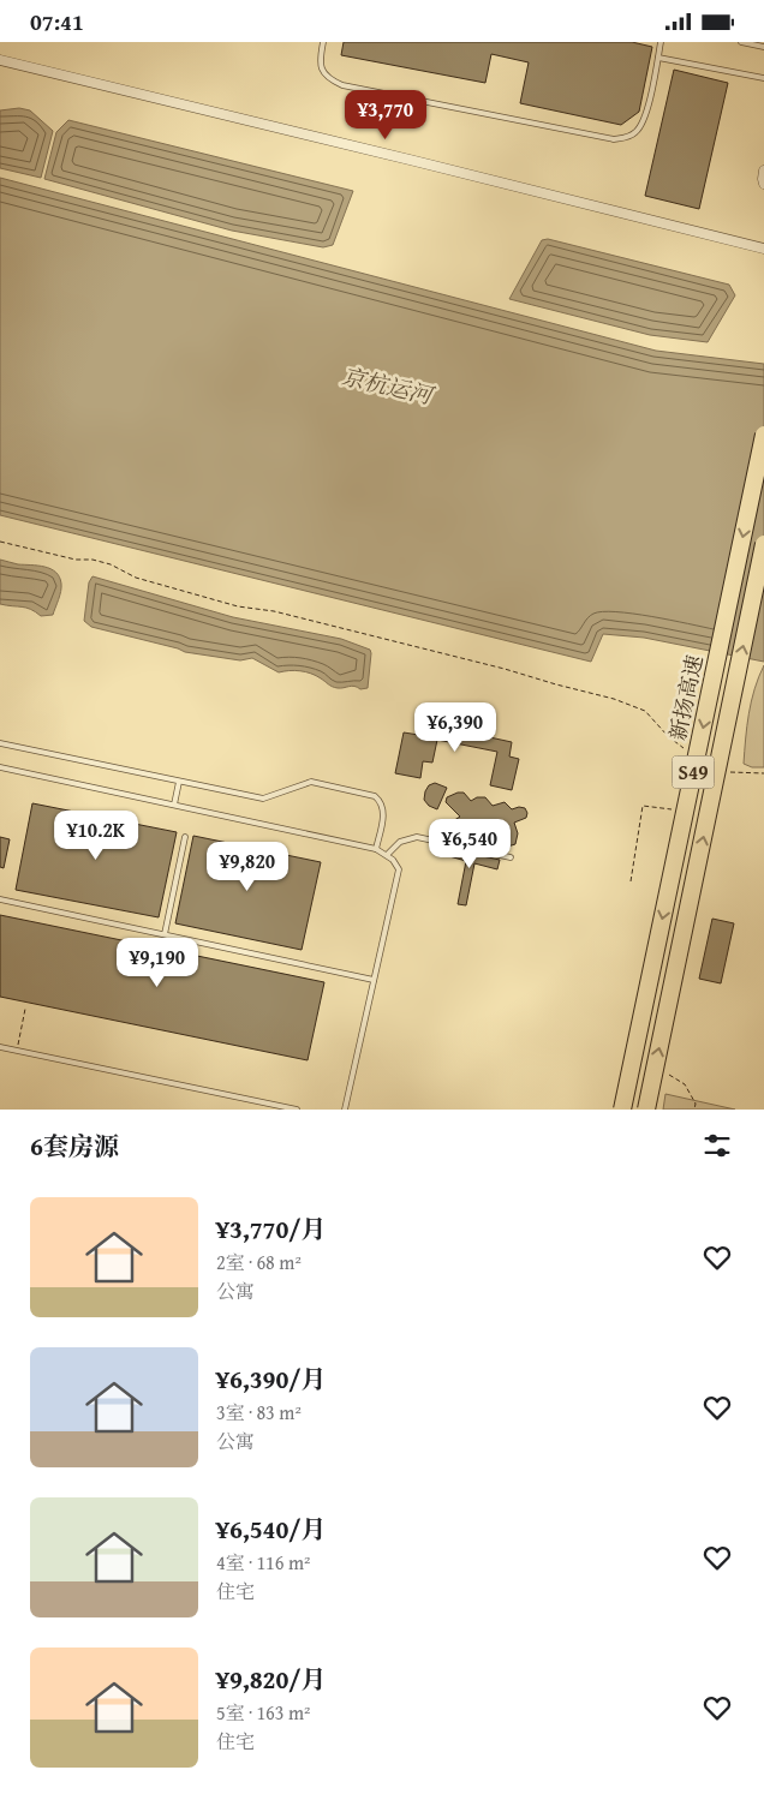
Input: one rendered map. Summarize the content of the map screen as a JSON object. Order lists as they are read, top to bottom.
{
  "streets": {
    "highway": ["新扬高速", "S49"]
  },
  "water": ["京杭运河"],
  "page": {
    "status": "07:41",
    "price": [
      "¥3,770",
      "¥6,390",
      "¥10.2K",
      "¥6,540",
      "¥9,820",
      "¥9,190"
    ],
    "heading": "6套房源",
    "list": [
      {
        "name": "¥3,770/月",
        "note": "2室 · 68 m² · 公寓"
      },
      {
        "name": "¥6,390/月",
        "note": "3室 · 83 m² · 公寓"
      },
      {
        "name": "¥6,540/月",
        "note": "4室 · 116 m² · 住宅"
      },
      {
        "name": "¥9,820/月",
        "note": "5室 · 163 m² · 住宅"
      }
    ]
  }
}
